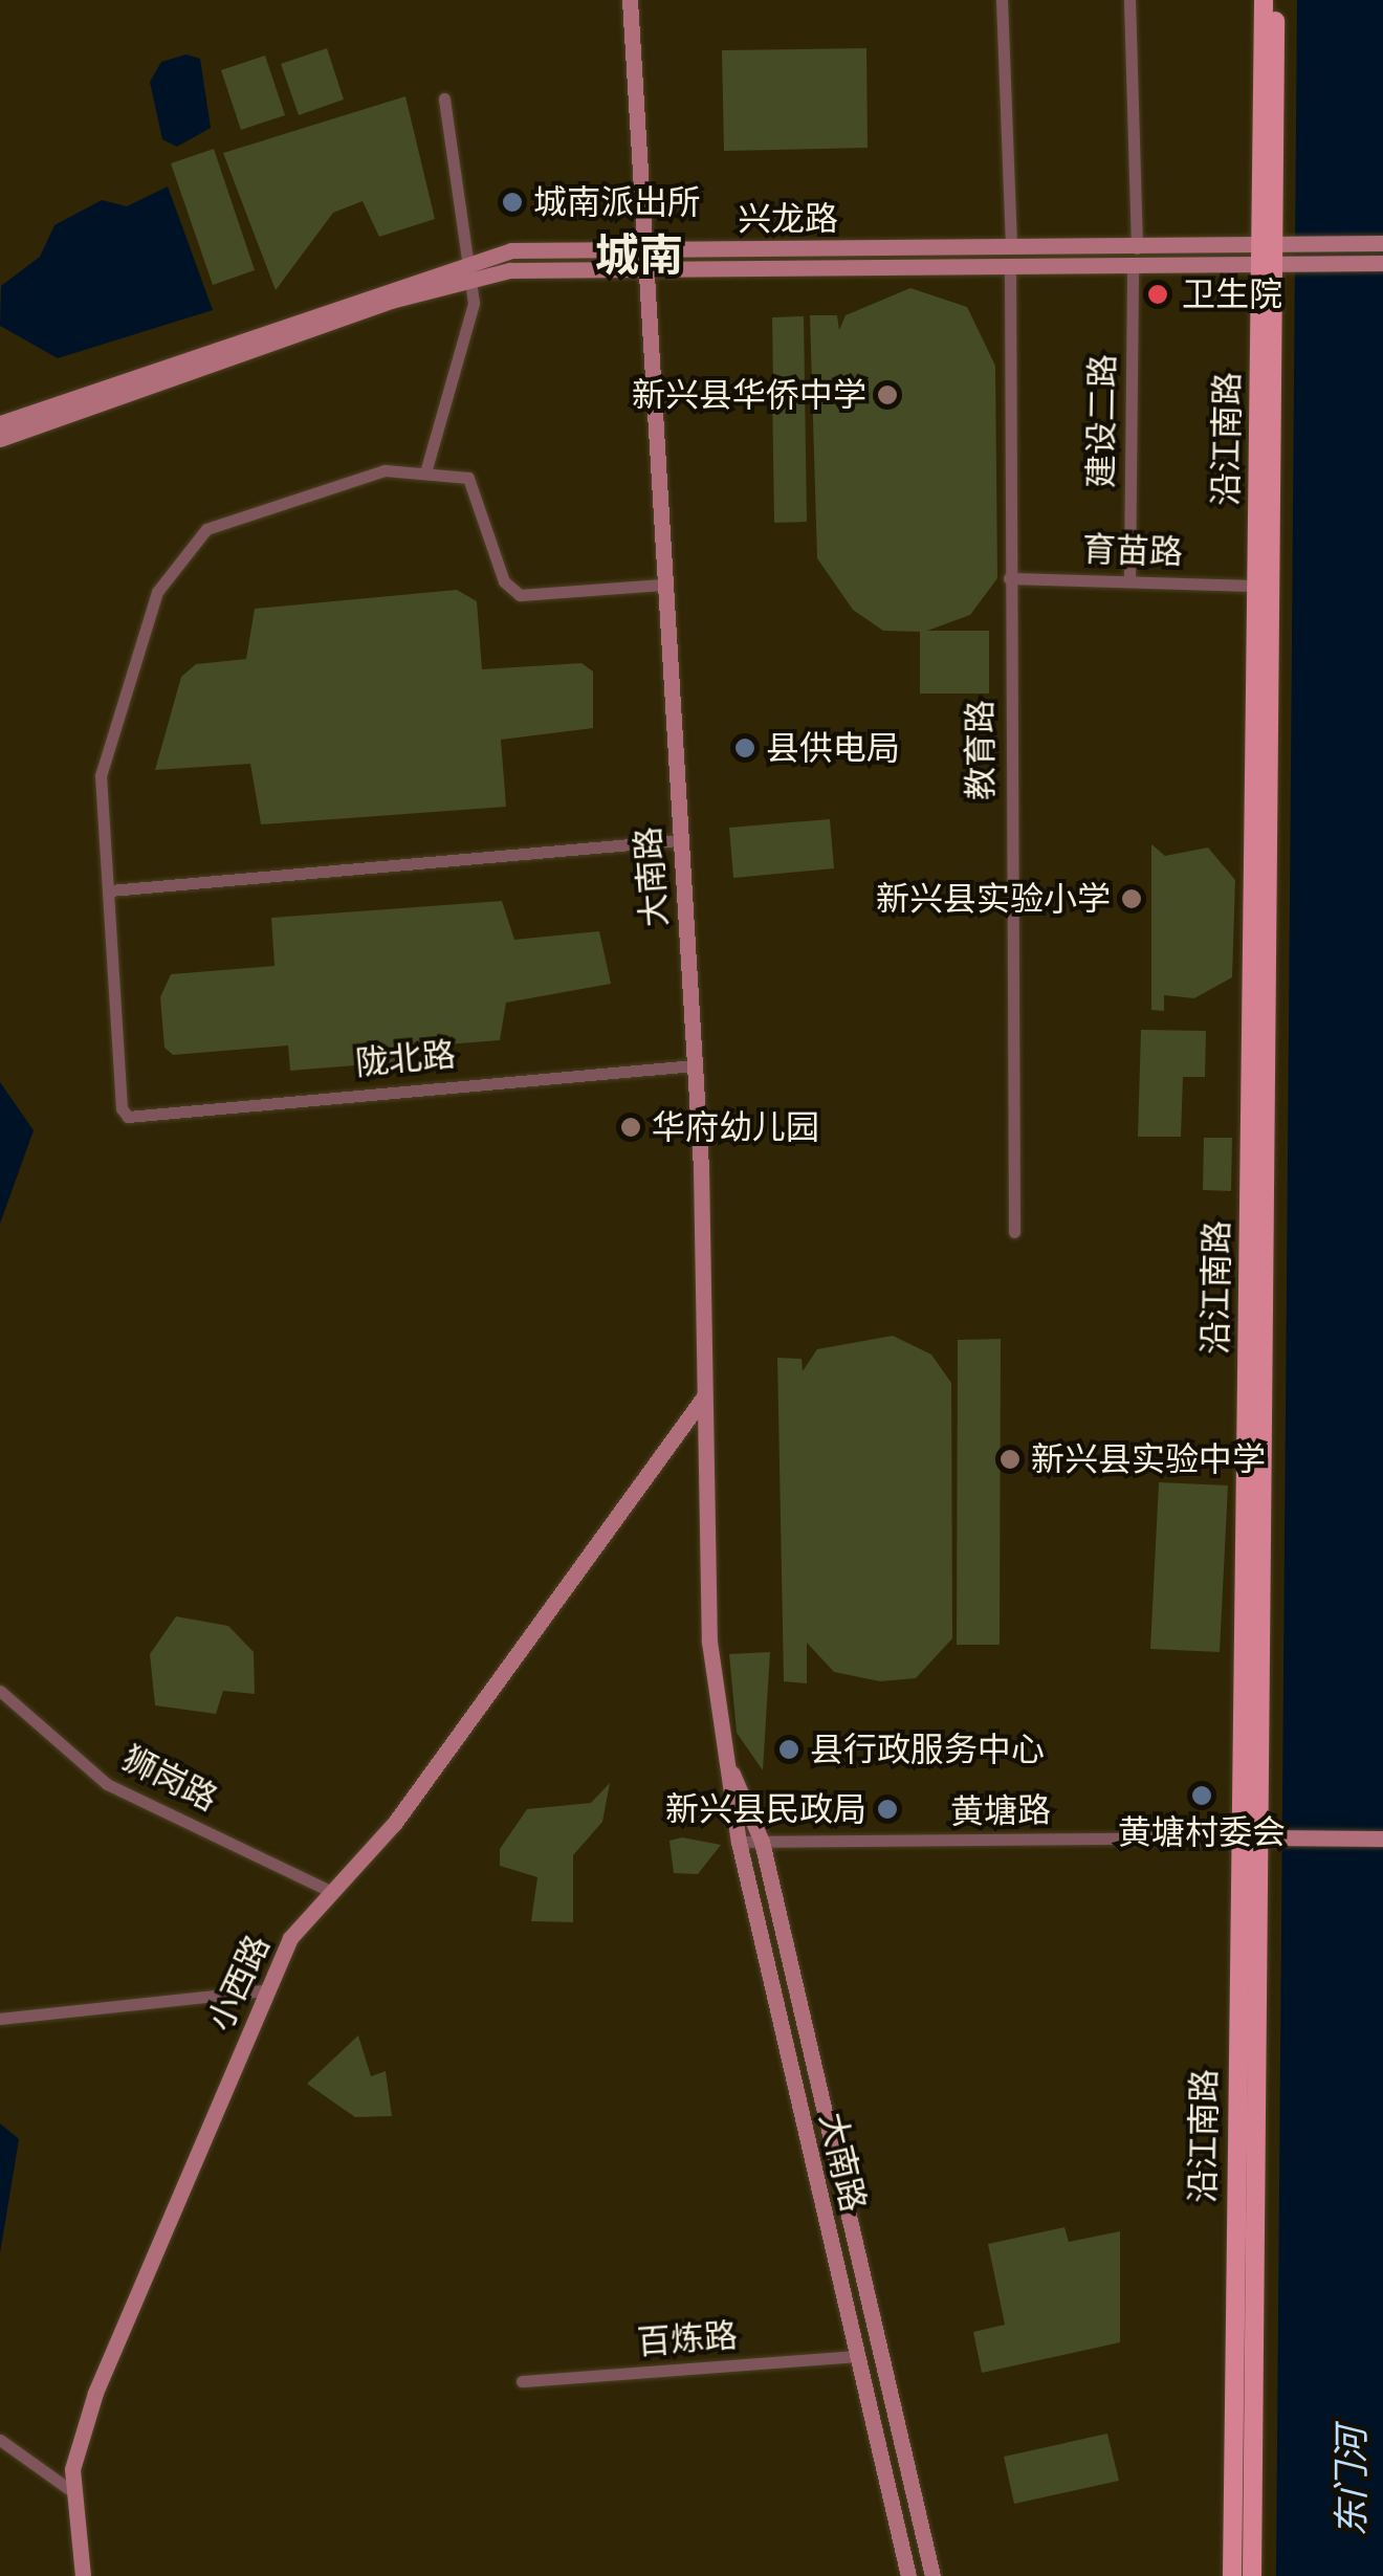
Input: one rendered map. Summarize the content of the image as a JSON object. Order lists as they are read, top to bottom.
{
  "streets": {
    "main road": ["沿江南路"],
    "street": [
      "兴龙路",
      "建设二路",
      "育苗路",
      "教育路",
      "大南路",
      "陇北路",
      "狮岗路",
      "黄塘路",
      "小西路",
      "百炼路"
    ]
  },
  "crossings": [
    ["兴龙路", "建设二路"],
    ["兴龙路", "沿江南路"],
    ["兴龙路", "教育路"],
    ["兴龙路", "大南路"],
    ["建设二路", "育苗路"],
    ["沿江南路", "育苗路"],
    ["沿江南路", "黄塘路"],
    ["育苗路", "教育路"],
    ["大南路", "陇北路"],
    ["大南路", "黄塘路"],
    ["大南路", "小西路"],
    ["大南路", "百炼路"],
    ["狮岗路", "小西路"]
  ],
  "districts": ["城南"],
  "water": ["东门河"],
  "places": [
    "城南派出所",
    "卫生院",
    "新兴县华侨中学",
    "县供电局",
    "新兴县实验小学",
    "华府幼儿园",
    "新兴县实验中学",
    "县行政服务中心",
    "黄塘村委会",
    "新兴县民政局"
  ]
}
